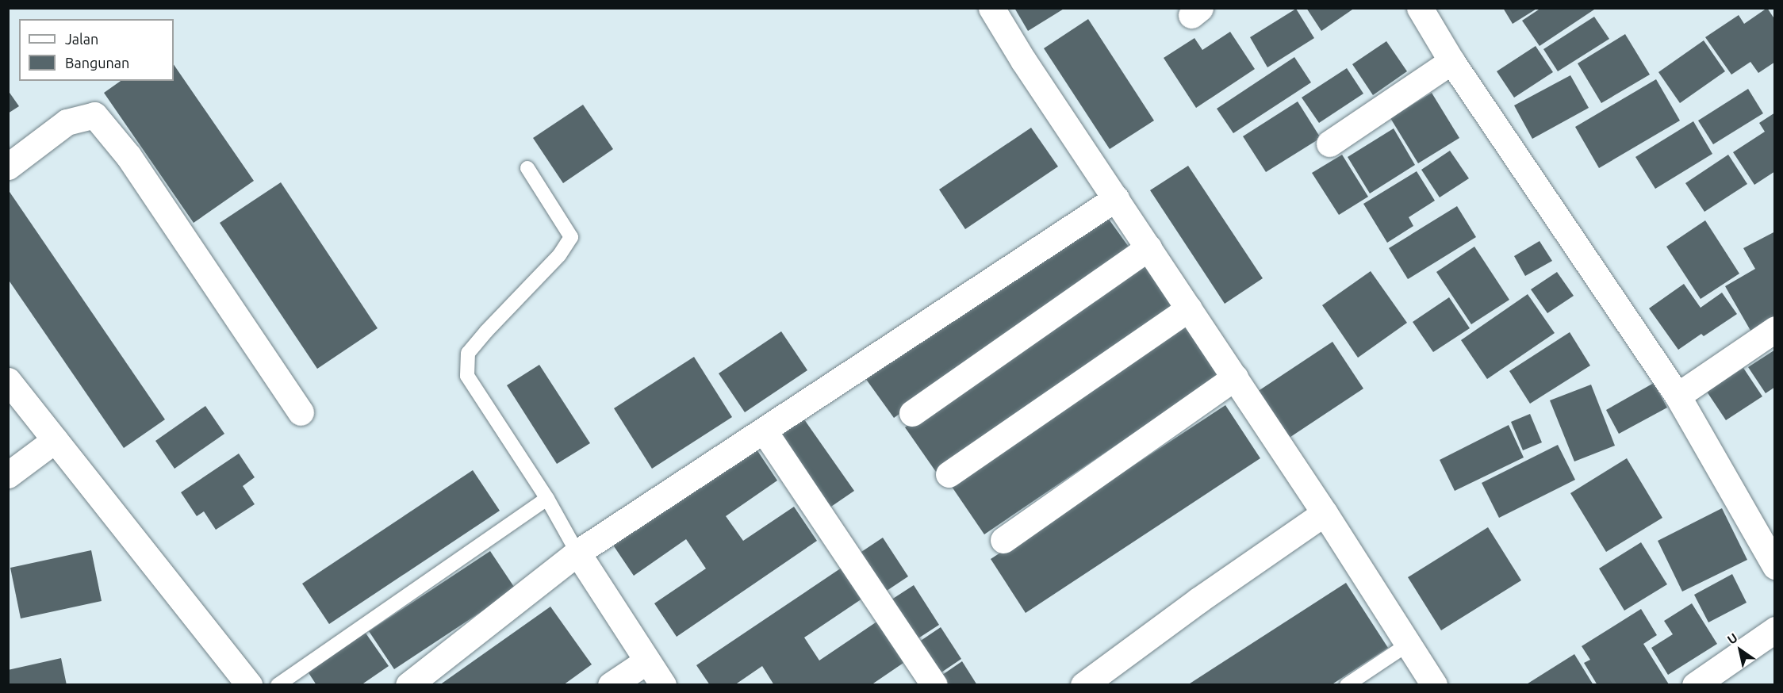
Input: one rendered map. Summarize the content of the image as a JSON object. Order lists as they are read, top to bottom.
{
  "legend": ["Jalan", "Bangunan"],
  "north": "top left"
}
